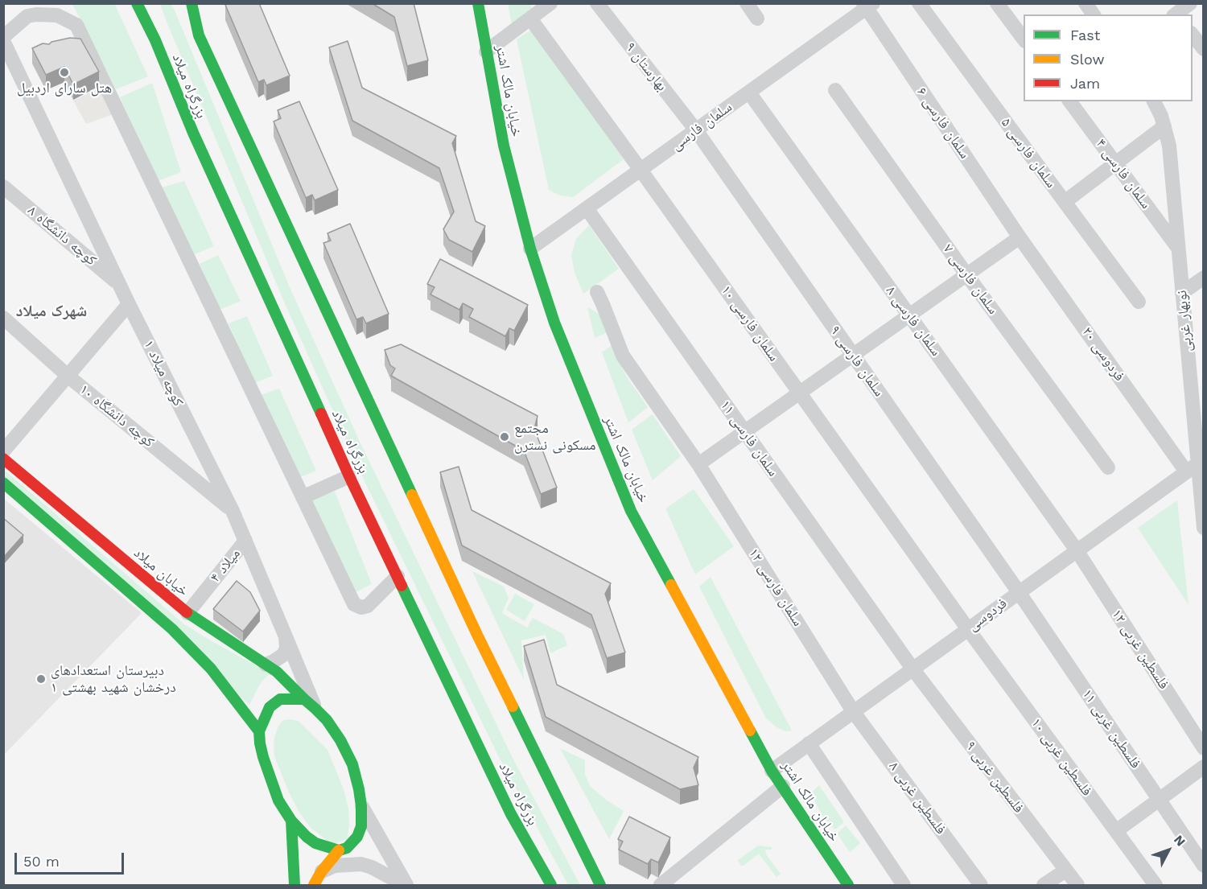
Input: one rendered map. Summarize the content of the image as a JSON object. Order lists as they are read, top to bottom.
{
  "streets": {
    "main road": ["بزرگراه میلاد", "خیابان مالک اشتر", "خیابان میلاد"],
    "street": [
      "بهارستان ۹",
      "سلمان فارسی ۶",
      "سلمان فارسی",
      "سلمان فارسی ۵",
      "سلمان فارسی ۴",
      "کوچه دانشگاه ۸",
      "سلمان فارسی ۷",
      "سلمان فارسی ۸",
      "نوبهار غربی",
      "سلمان فارسی ۱۰",
      "فردوسی ۲۰",
      "سلمان فارسی ۹",
      "کوچه میلاد ۱",
      "کوچه دانشگاه ۱۰",
      "سلمان فارسی ۱۱",
      "میلاد ۴",
      "سلمان فارسی ۱۲",
      "فردوسی",
      "فلسطین غربی ۱۲",
      "فلسطین غربی ۱۱",
      "فلسطین غربی ۱۰",
      "فلسطین غربی ۹",
      "فلسطین غربی ۸"
    ]
  },
  "crossings": [
    ["بهارستان ۹", "سلمان فارسی"],
    ["بهارستان ۹", "سلمان فارسی ۹"],
    ["خیابان مالک اشتر", "سلمان فارسی"],
    ["خیابان مالک اشتر", "فردوسی"],
    ["سلمان فارسی ۶", "سلمان فارسی"],
    ["سلمان فارسی ۶", "فردوسی ۲۰"],
    ["سلمان فارسی", "سلمان فارسی ۸"],
    ["سلمان فارسی", "سلمان فارسی ۱۰"],
    ["سلمان فارسی", "سلمان فارسی ۹"],
    ["سلمان فارسی", "سلمان فارسی ۱۱"],
    ["سلمان فارسی ۴", "نوبهار غربی"],
    ["کوچه دانشگاه ۸", "کوچه میلاد ۱"],
    ["سلمان فارسی ۸", "فردوسی"],
    ["سلمان فارسی ۸", "فلسطین غربی ۱۲"],
    ["نوبهار غربی", "فردوسی ۲۰"],
    ["نوبهار غربی", "فردوسی"],
    ["سلمان فارسی ۱۰", "فردوسی"],
    ["سلمان فارسی ۱۰", "فلسطین غربی ۱۰"],
    ["فردوسی ۲۰", "فردوسی"],
    ["سلمان فارسی ۹", "فردوسی"],
    ["سلمان فارسی ۹", "فلسطین غربی ۱۱"],
    ["کوچه میلاد ۱", "کوچه دانشگاه ۱۰"],
    ["کوچه میلاد ۱", "میلاد ۴"],
    ["کوچه میلاد ۱", "خیابان میلاد"],
    ["سلمان فارسی ۱۱", "فردوسی"],
    ["سلمان فارسی ۱۱", "فلسطین غربی ۹"],
    ["میلاد ۴", "خیابان میلاد"],
    ["سلمان فارسی ۱۲", "فردوسی"],
    ["سلمان فارسی ۱۲", "فلسطین غربی ۸"],
    ["فردوسی", "فلسطین غربی ۱۲"],
    ["فردوسی", "فلسطین غربی ۱۱"],
    ["فردوسی", "فلسطین غربی ۱۰"],
    ["فردوسی", "فلسطین غربی ۹"],
    ["فردوسی", "فلسطین غربی ۸"]
  ],
  "districts": ["شهرک میلاد"],
  "places": ["هتل سارای اردبیل", "مجتمع مسکونی نسترن", "دبیرستان استعدادهای درخشان شهید بهشتی ۱"],
  "legend": ["Fast", "Slow", "Jam"],
  "scale_bar": "50 m",
  "north": "top right"
}
